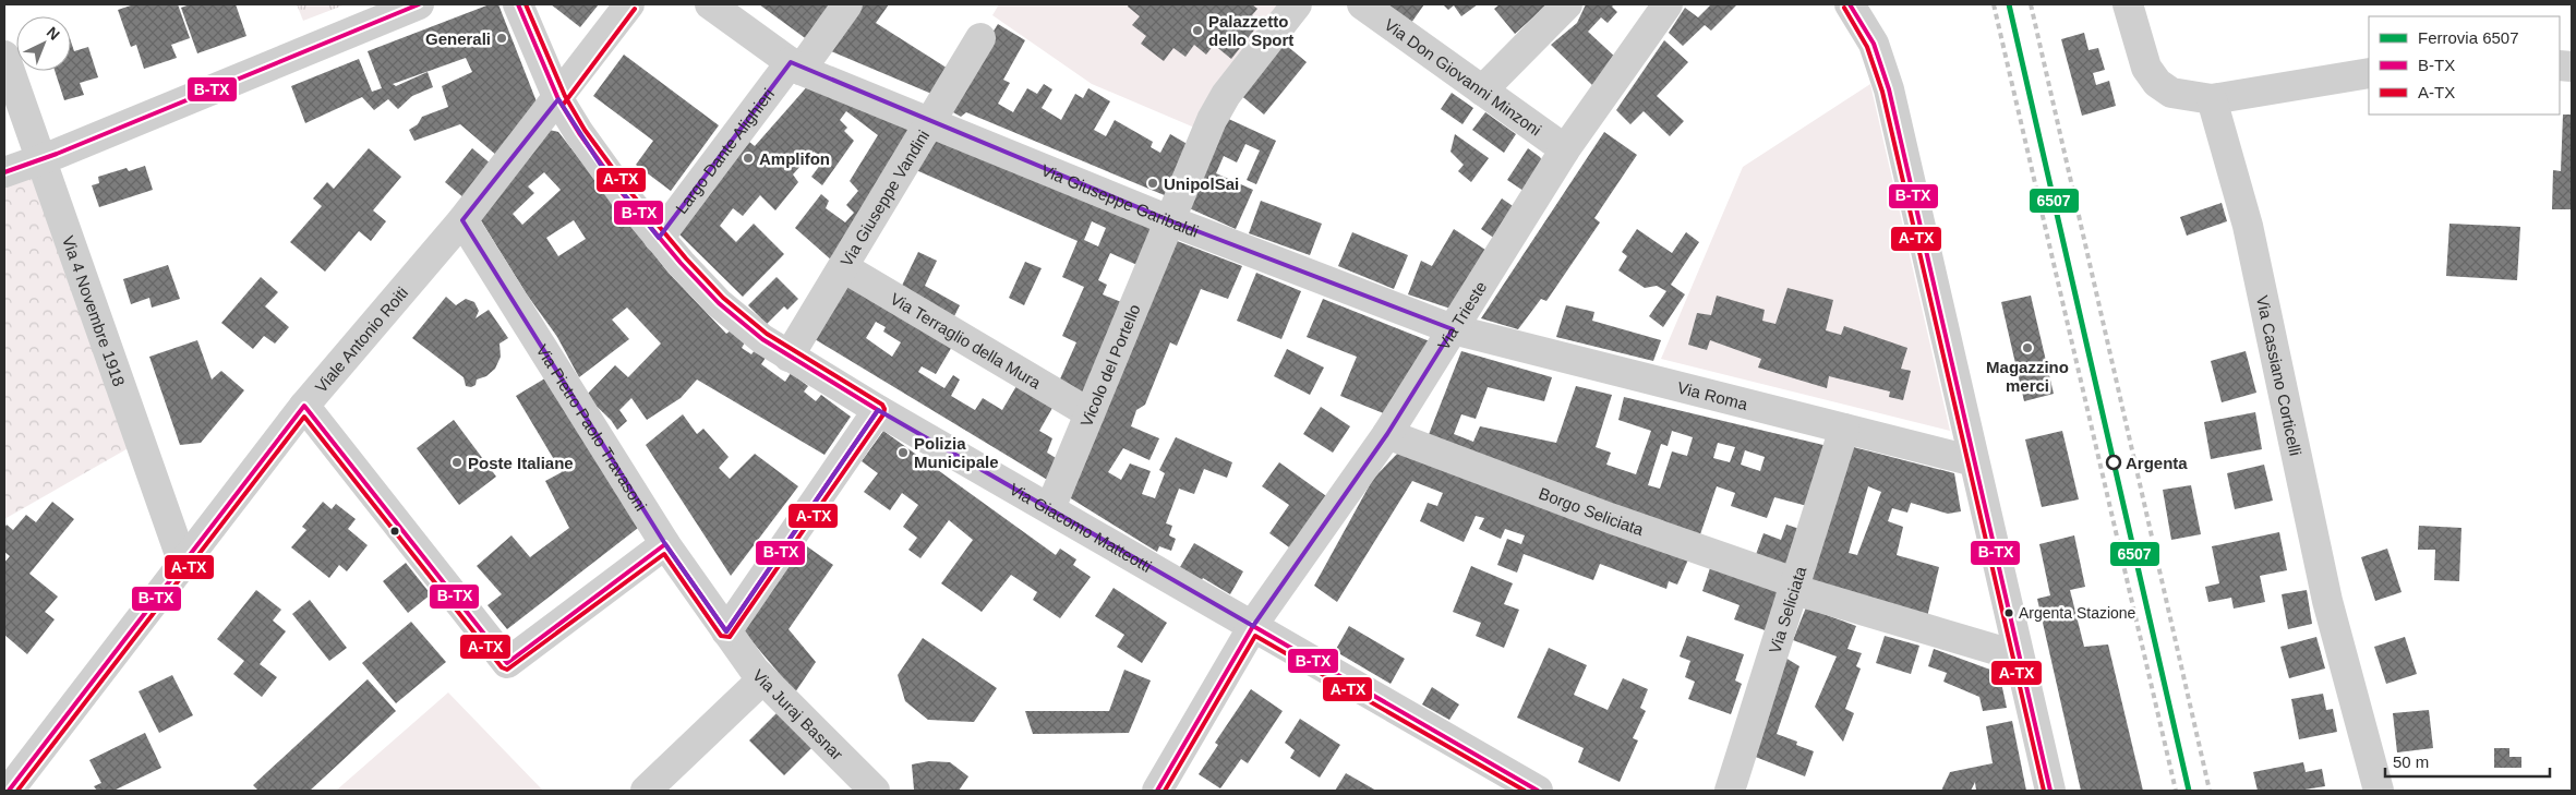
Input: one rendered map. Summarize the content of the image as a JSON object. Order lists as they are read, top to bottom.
{
  "streets": {
    "street": [
      "Via Don Giovanni Minzoni",
      "Largo Dante Alighieri",
      "Via Giuseppe Vandini",
      "Via Giuseppe Garibaldi",
      "Via 4 Novembre 1918",
      "Via Trieste",
      "Viale Antonio Roiti",
      "Via Terraglio della Mura",
      "Vicolo del Portello",
      "Via Cassiano Corticelli",
      "Via Roma",
      "Via Pietro Paolo Travasoni",
      "Borgo Seliciata",
      "Via Giacomo Matteotti",
      "Via Seliciata",
      "Via Juraj Basnar"
    ]
  },
  "crossings": [
    ["Via Don Giovanni Minzoni", "Via Trieste"],
    ["Largo Dante Alighieri", "Via Giuseppe Garibaldi"],
    ["Largo Dante Alighieri", "Via Giacomo Matteotti"],
    ["Via Giuseppe Vandini", "Via Giuseppe Garibaldi"],
    ["Via Giuseppe Vandini", "Via Terraglio della Mura"],
    ["Via Giuseppe Vandini", "Via Giacomo Matteotti"],
    ["Via Giuseppe Garibaldi", "Via Trieste"],
    ["Via Giuseppe Garibaldi", "Vicolo del Portello"],
    ["Via Giuseppe Garibaldi", "Via Roma"],
    ["Via 4 Novembre 1918", "Viale Antonio Roiti"],
    ["Via Trieste", "Via Roma"],
    ["Via Trieste", "Borgo Seliciata"],
    ["Via Trieste", "Via Giacomo Matteotti"],
    ["Viale Antonio Roiti", "Via Pietro Paolo Travasoni"],
    ["Viale Antonio Roiti", "Via Giacomo Matteotti"],
    ["Via Terraglio della Mura", "Vicolo del Portello"],
    ["Vicolo del Portello", "Via Giacomo Matteotti"],
    ["Via Roma", "Via Seliciata"],
    ["Via Pietro Paolo Travasoni", "Via Juraj Basnar"],
    ["Borgo Seliciata", "Via Seliciata"]
  ],
  "places": [
    "Palazzetto dello Sport",
    "Generali",
    "Amplifon",
    "UnipolSai",
    "Magazzino merci",
    "Polizia Municipale",
    "Poste Italiane",
    "Argenta",
    "Argenta Stazione"
  ],
  "lines": ["rail line 6507", "transit line B-TX", "transit line A-TX"],
  "legend": ["Ferrovia 6507", "B-TX", "A-TX"],
  "scale_bar": "50 m",
  "north": "top right"
}
